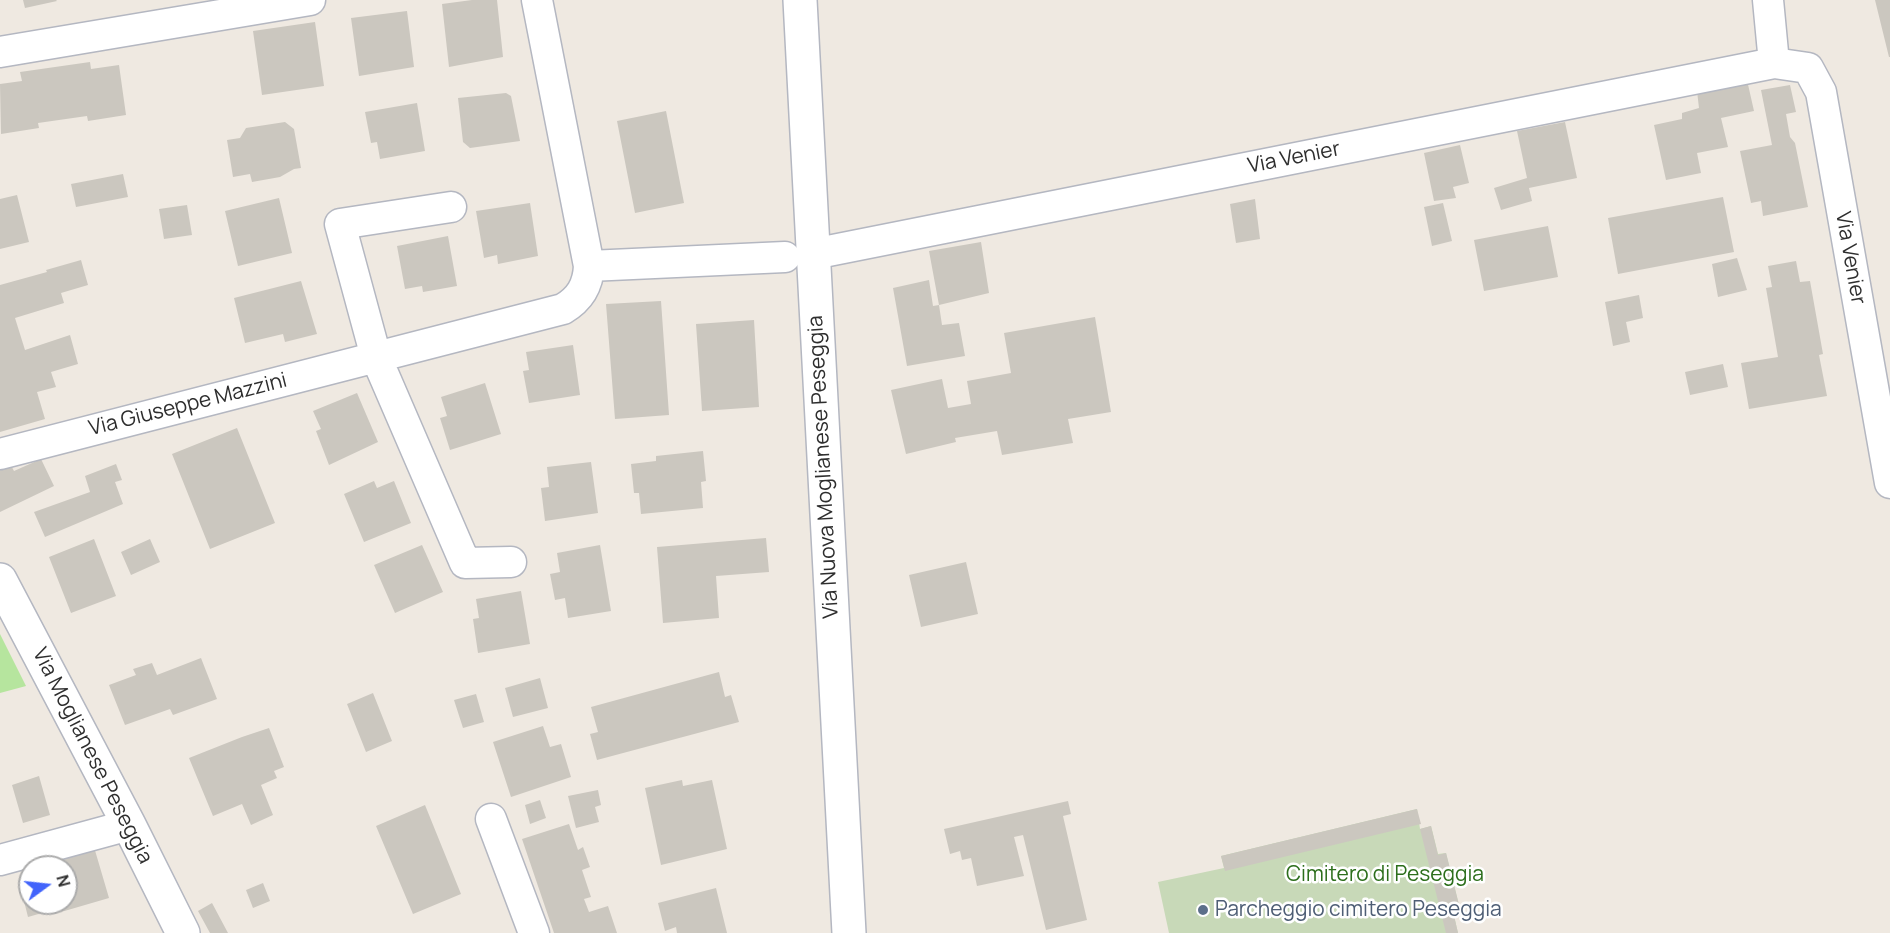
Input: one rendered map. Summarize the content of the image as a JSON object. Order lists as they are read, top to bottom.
{
  "streets": {
    "main road": ["Via Nuova Moglianese Peseggia", "Via Moglianese Peseggia"],
    "street": ["Via Venier", "Via Giuseppe Mazzini"]
  },
  "crossings": [
    ["Via Venier", "Via Nuova Moglianese Peseggia"]
  ],
  "parks": ["Cimitero di Peseggia"],
  "places": ["Parcheggio cimitero Peseggia"],
  "north": "right"
}
